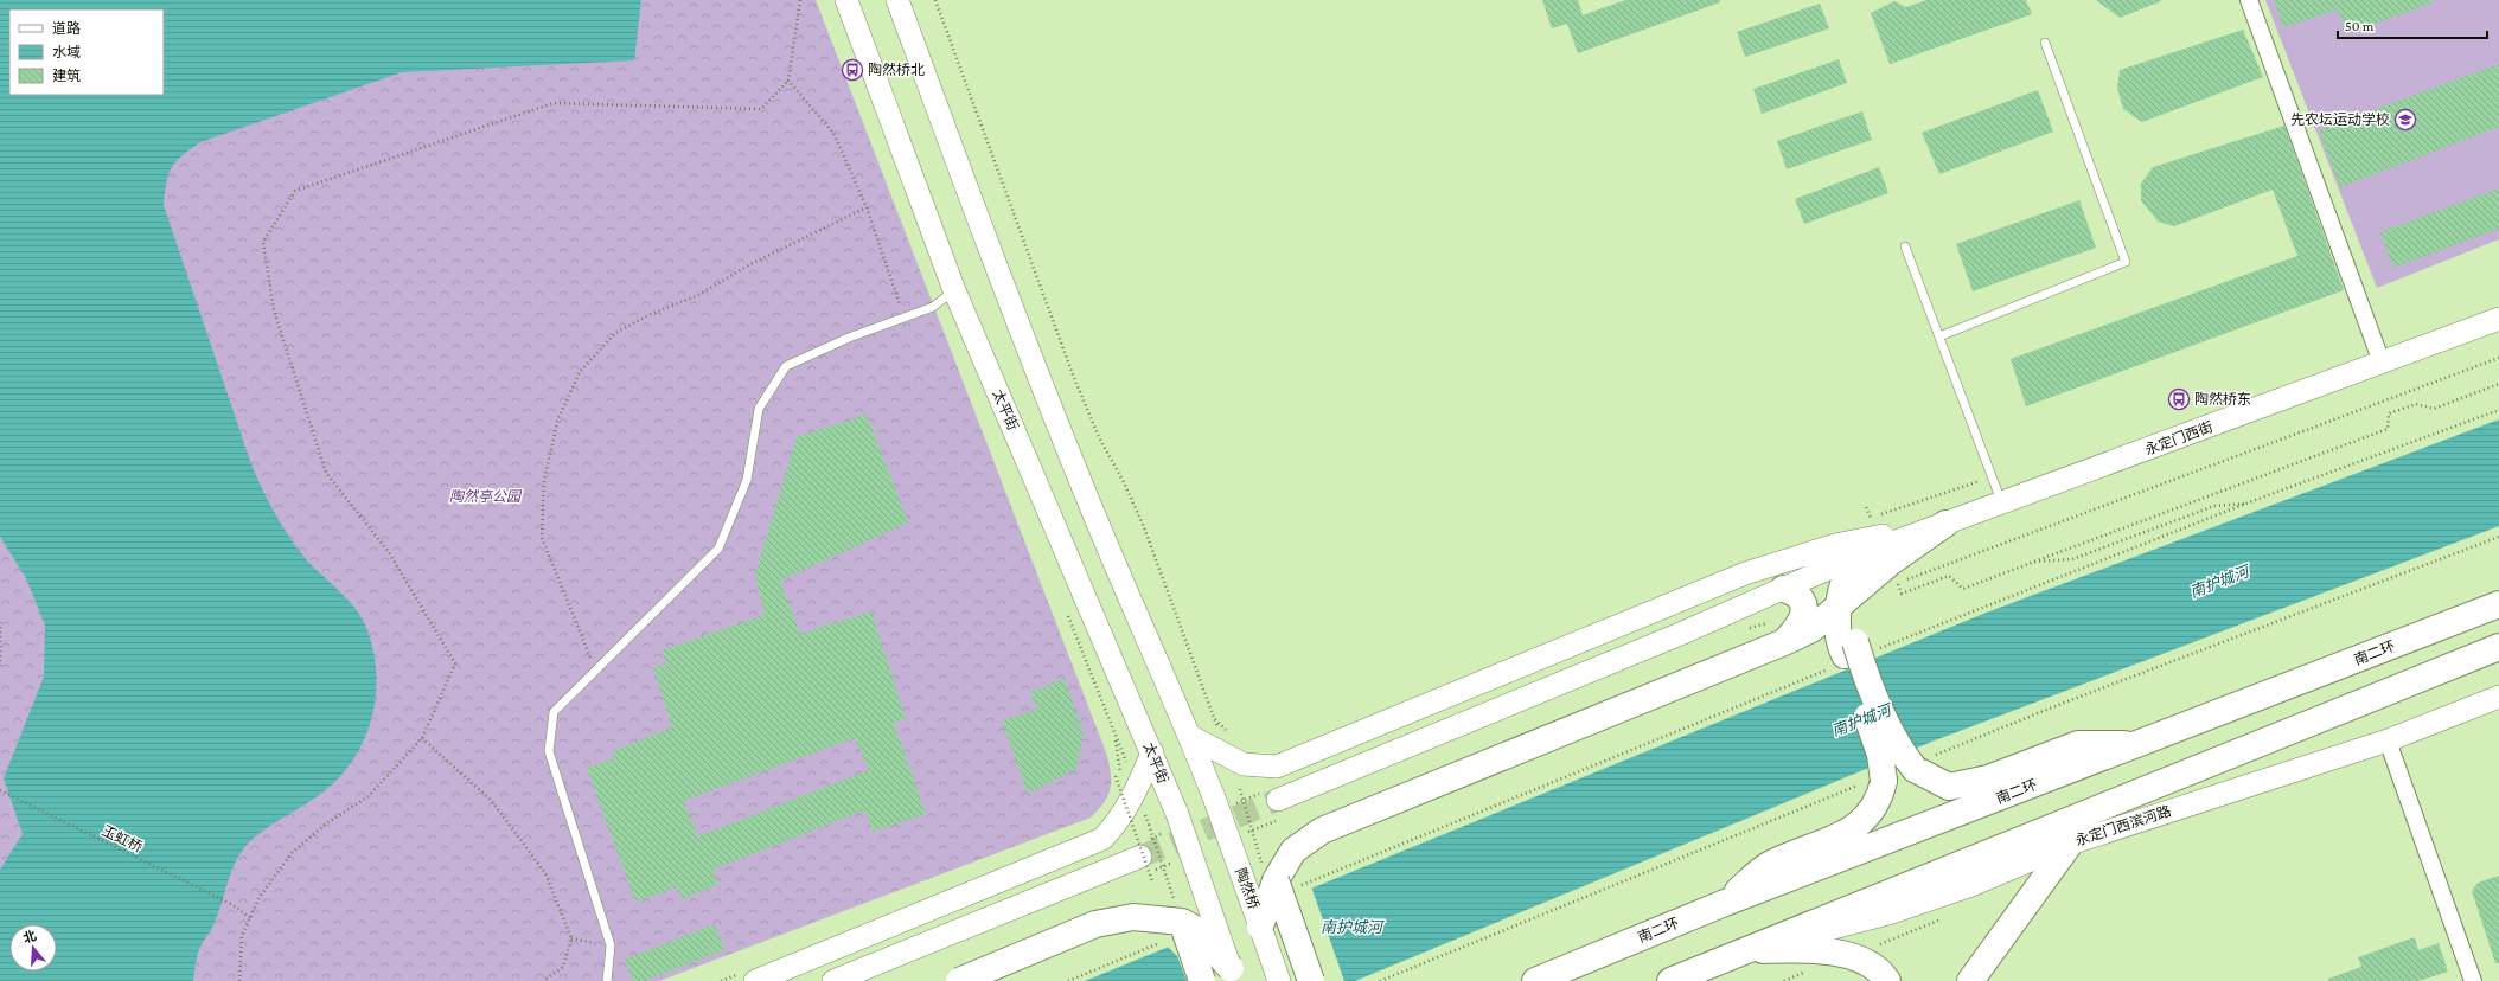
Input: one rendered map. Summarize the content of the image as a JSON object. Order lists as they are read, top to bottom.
{
  "streets": {
    "highway": ["南二环"],
    "main road": [
      "太平街",
      "永定门西街",
      "永定门西滨河路",
      "陶然桥"
    ],
    "path": ["玉虹桥"]
  },
  "water": ["南护城河"],
  "parks": ["陶然亭公园"],
  "places": {
    "bus stop": ["陶然桥北", "陶然桥东"],
    "school or university": ["先农坛运动学校"]
  },
  "legend": ["道路", "水域", "建筑"],
  "scale_bar": "50 m",
  "north": "top"
}
